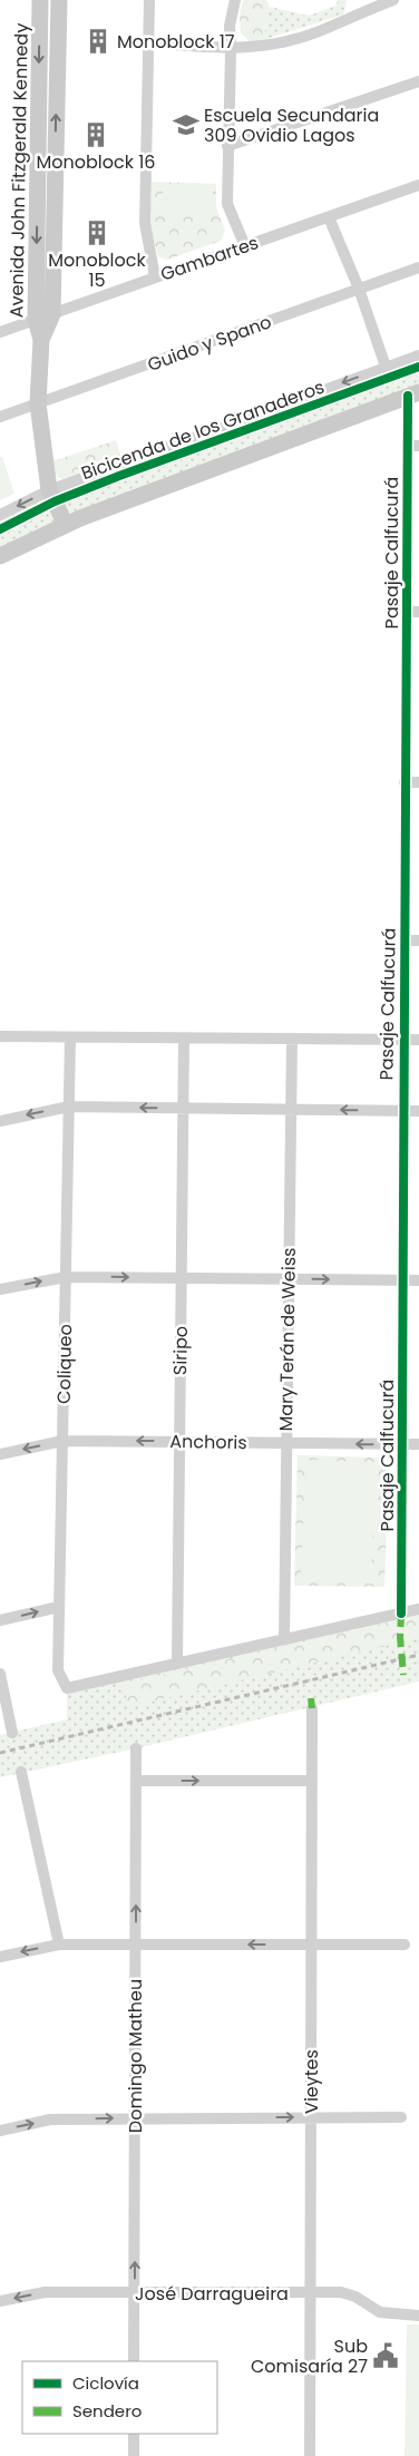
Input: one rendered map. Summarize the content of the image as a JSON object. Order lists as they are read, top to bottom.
{
  "streets": {
    "street": [
      "Avenida John Fitzgerald Kennedy",
      "Gambartes",
      "Guido y Spano",
      "Pasaje Calfucurá",
      "Mary Terán de Weiss",
      "Siripo",
      "Coliqueo",
      "Anchoris",
      "Domingo Matheu",
      "Vieytes",
      "José Darragueira"
    ],
    "cycle path": ["Bicicenda de los Granaderos"]
  },
  "crossings": [
    ["Avenida John Fitzgerald Kennedy", "Gambartes"],
    ["Avenida John Fitzgerald Kennedy", "Guido y Spano"],
    ["Pasaje Calfucurá", "Anchoris"],
    ["Mary Terán de Weiss", "Anchoris"],
    ["Siripo", "Coliqueo"],
    ["Siripo", "Anchoris"],
    ["Coliqueo", "Anchoris"],
    ["Domingo Matheu", "José Darragueira"],
    ["Vieytes", "José Darragueira"]
  ],
  "one_way": ["Anchoris"],
  "places": {
    "building": ["Monoblock 17", "Monoblock 16", "Monoblock 15"],
    "school or university": ["Escuela Secundaria 309 Ovidio Lagos"],
    "public building": ["Sub Comisaría 27"]
  },
  "legend": ["Ciclovía", "Sendero"]
}
